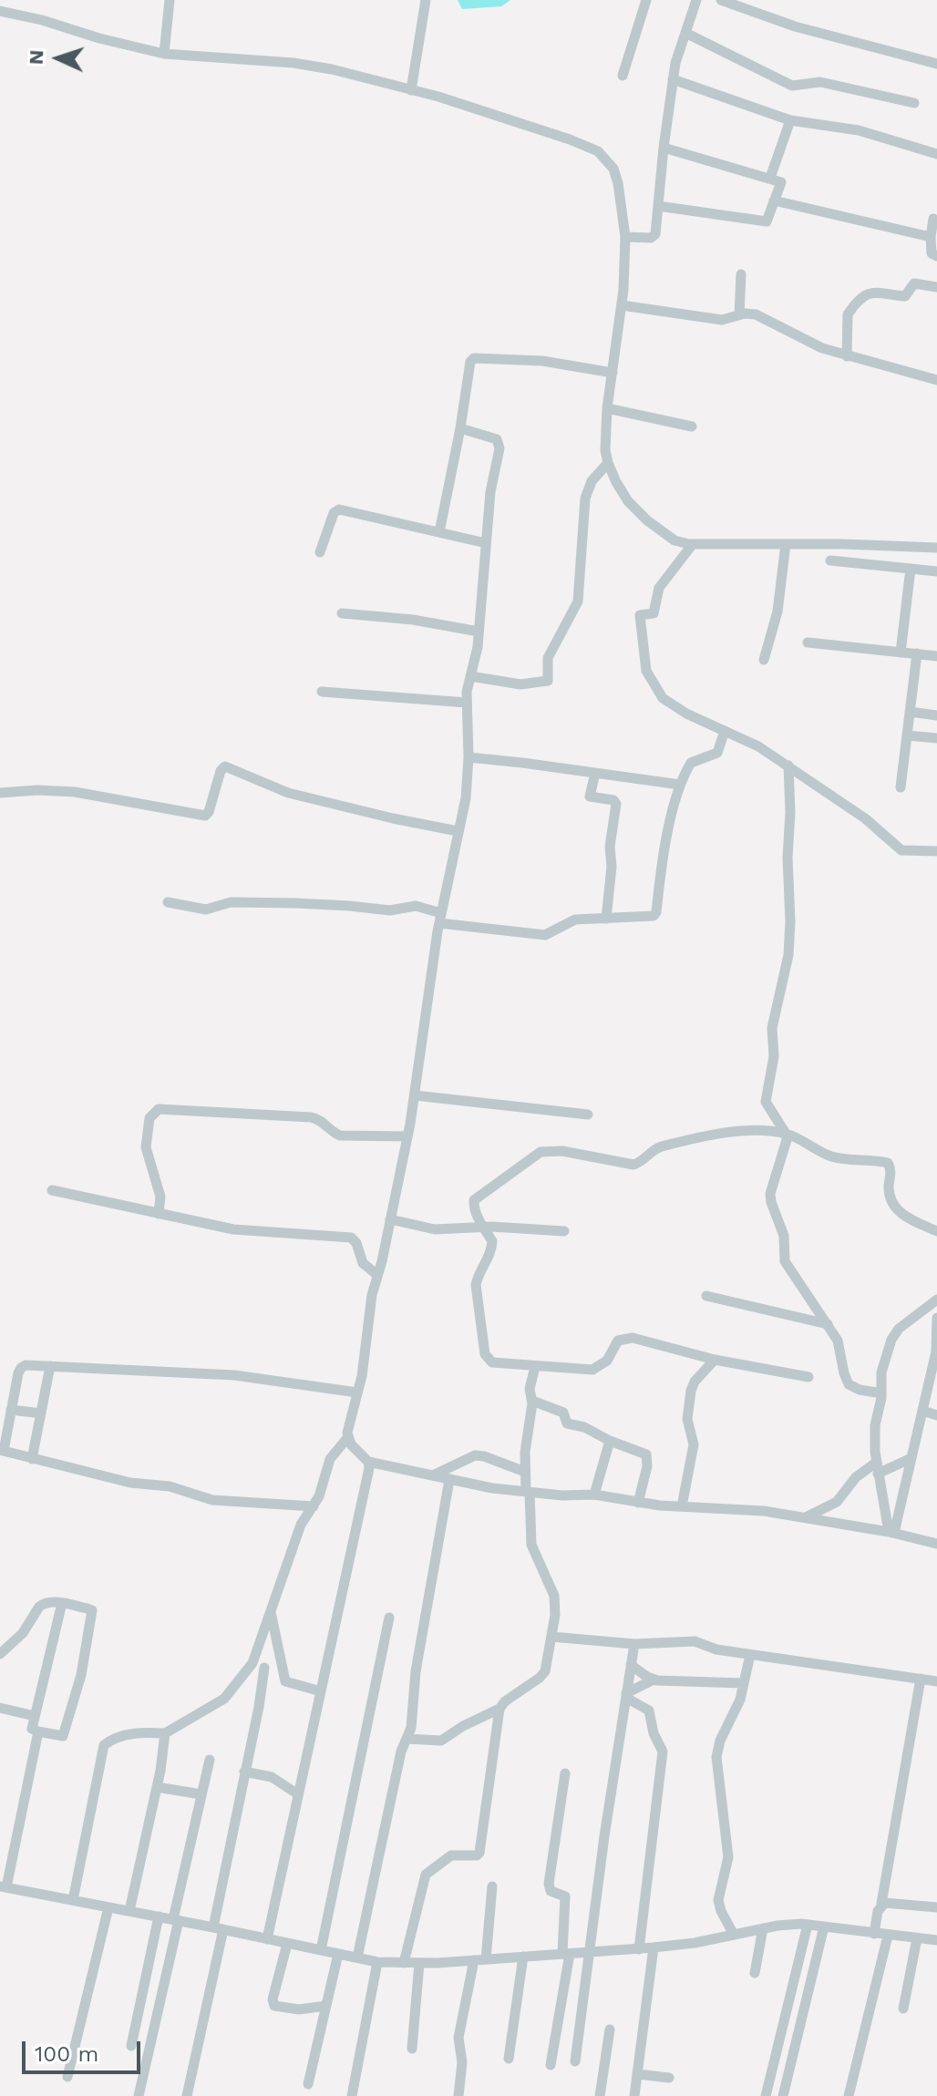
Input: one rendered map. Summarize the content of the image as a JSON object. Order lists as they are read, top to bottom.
{
  "scale_bar": "100 m",
  "north": "left"
}
